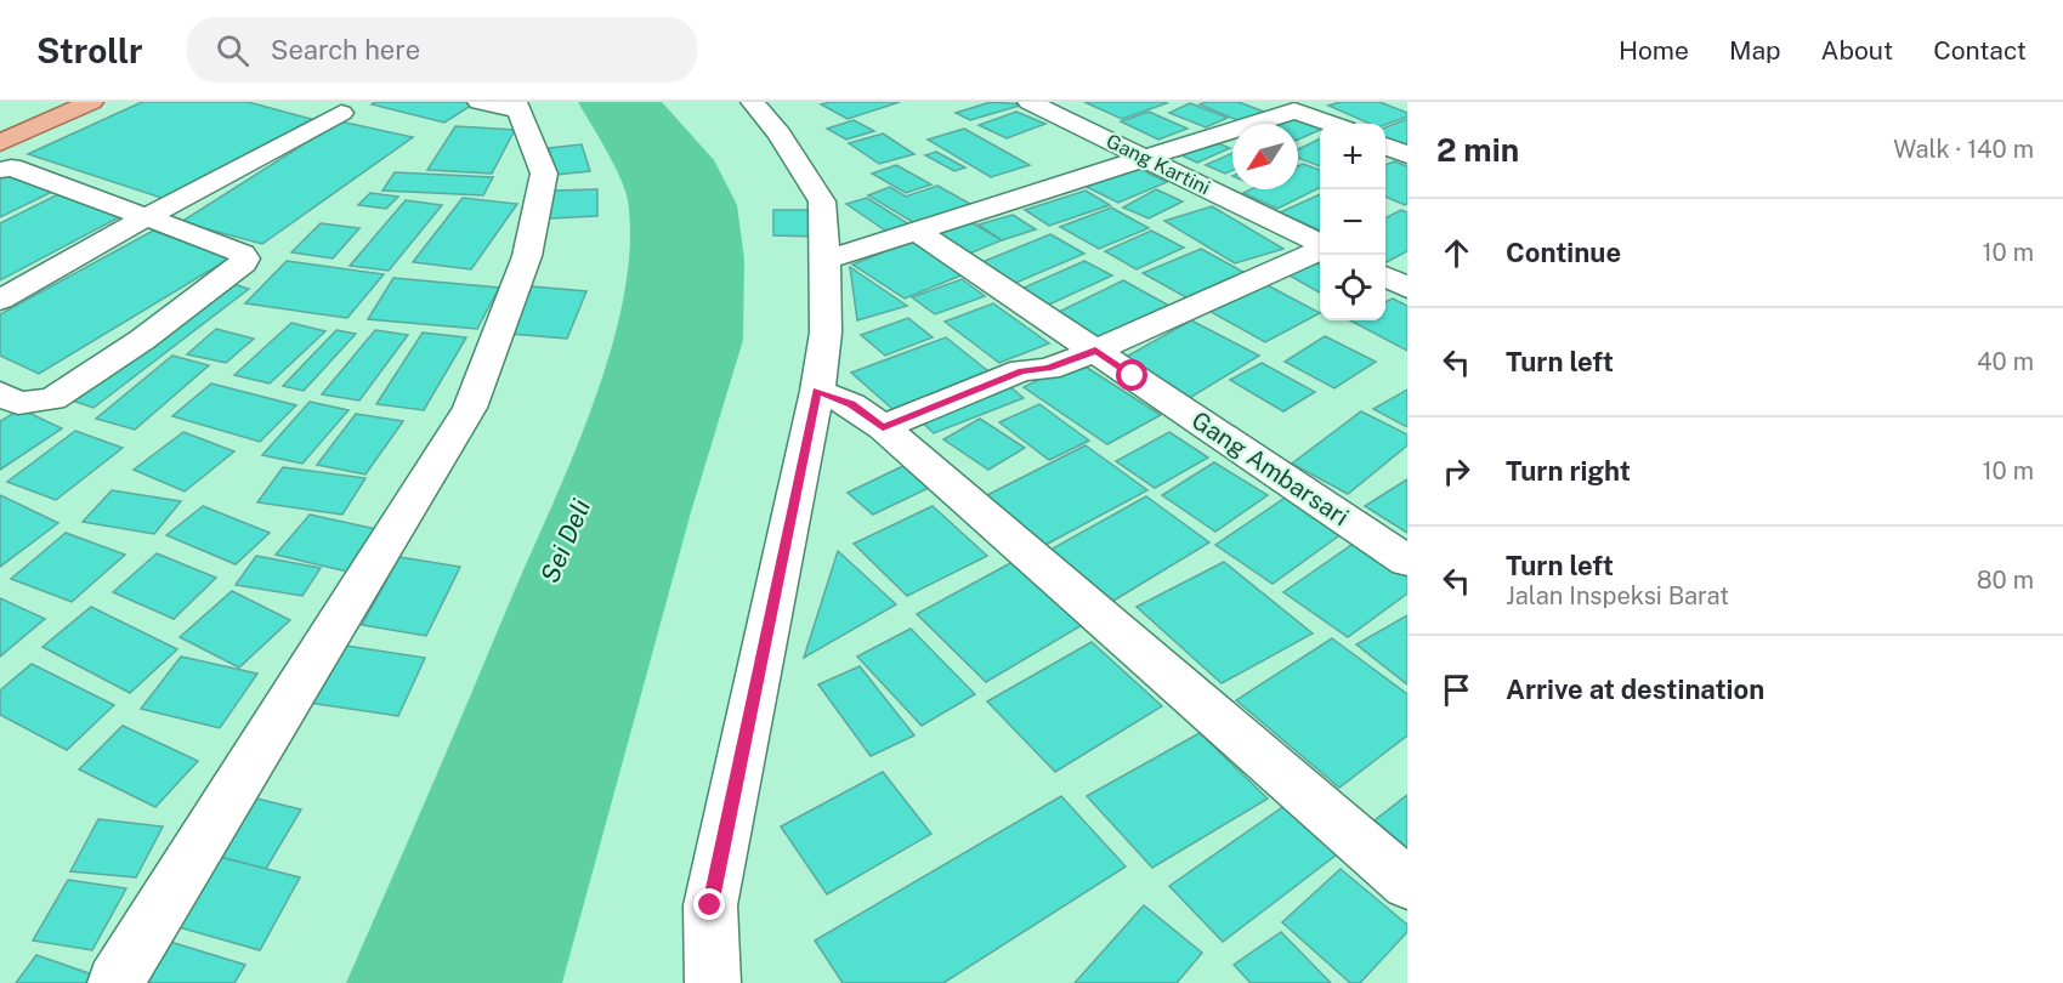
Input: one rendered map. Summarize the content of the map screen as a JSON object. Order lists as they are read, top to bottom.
{
  "streets": {
    "street": ["Gang Kartini", "Gang Ambarsari"]
  },
  "water": ["Sei Deli"],
  "north": "bottom left",
  "page": {
    "header": "Strollr",
    "search": "Search here",
    "nav": [
      "Home",
      "Map",
      "About",
      "Contact"
    ],
    "heading": ["2 min", "Walk · 140 m"],
    "map_buttons": ["+", "−"],
    "list": [
      ["Continue", "10 m"],
      ["Turn left", "40 m"],
      ["Turn right", "10 m"],
      ["Turn left", "Jalan Inspeksi Barat", "80 m"],
      "Arrive at destination"
    ]
  }
}
